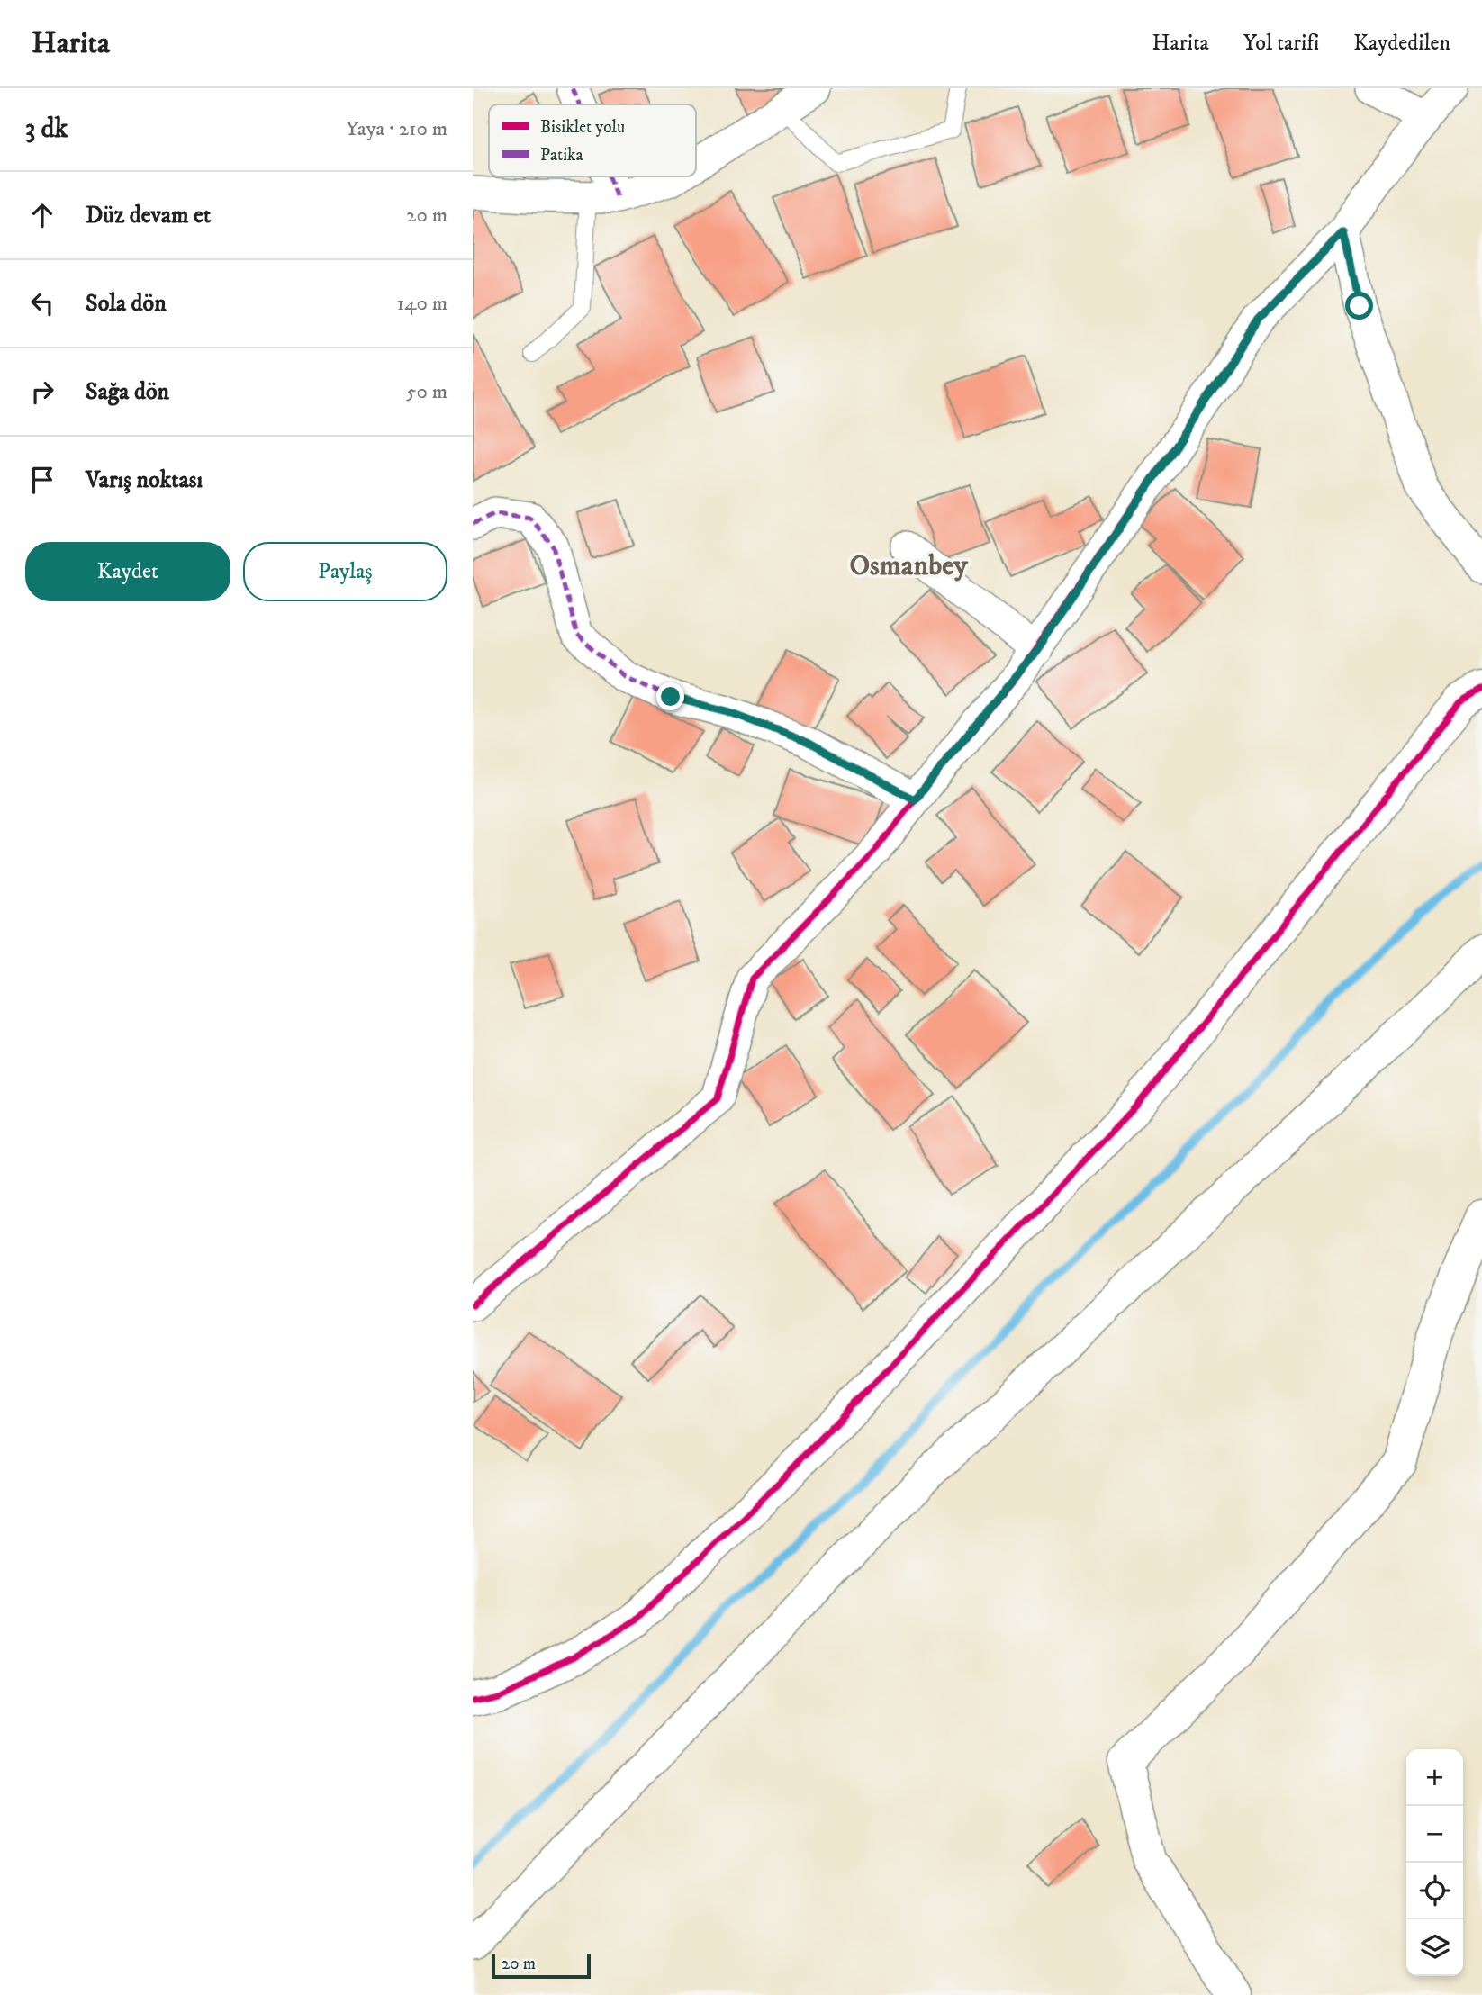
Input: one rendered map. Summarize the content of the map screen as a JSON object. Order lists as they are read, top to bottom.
{
  "districts": ["Osmanbey"],
  "legend": ["Bisiklet yolu", "Patika"],
  "scale_bar": "20 m",
  "page": {
    "header": "Harita",
    "nav": ["Harita", "Yol tarifi", "Kaydedilen"],
    "heading": ["3 dk", "Yaya · 210 m"],
    "list": [
      ["Düz devam et", "20 m"],
      ["Sola dön", "140 m"],
      ["Sağa dön", "50 m"],
      "Varış noktası"
    ],
    "buttons": ["Kaydet", "Paylaş"],
    "map_buttons": ["+", "−"],
    "scale": "20 m"
  }
}
